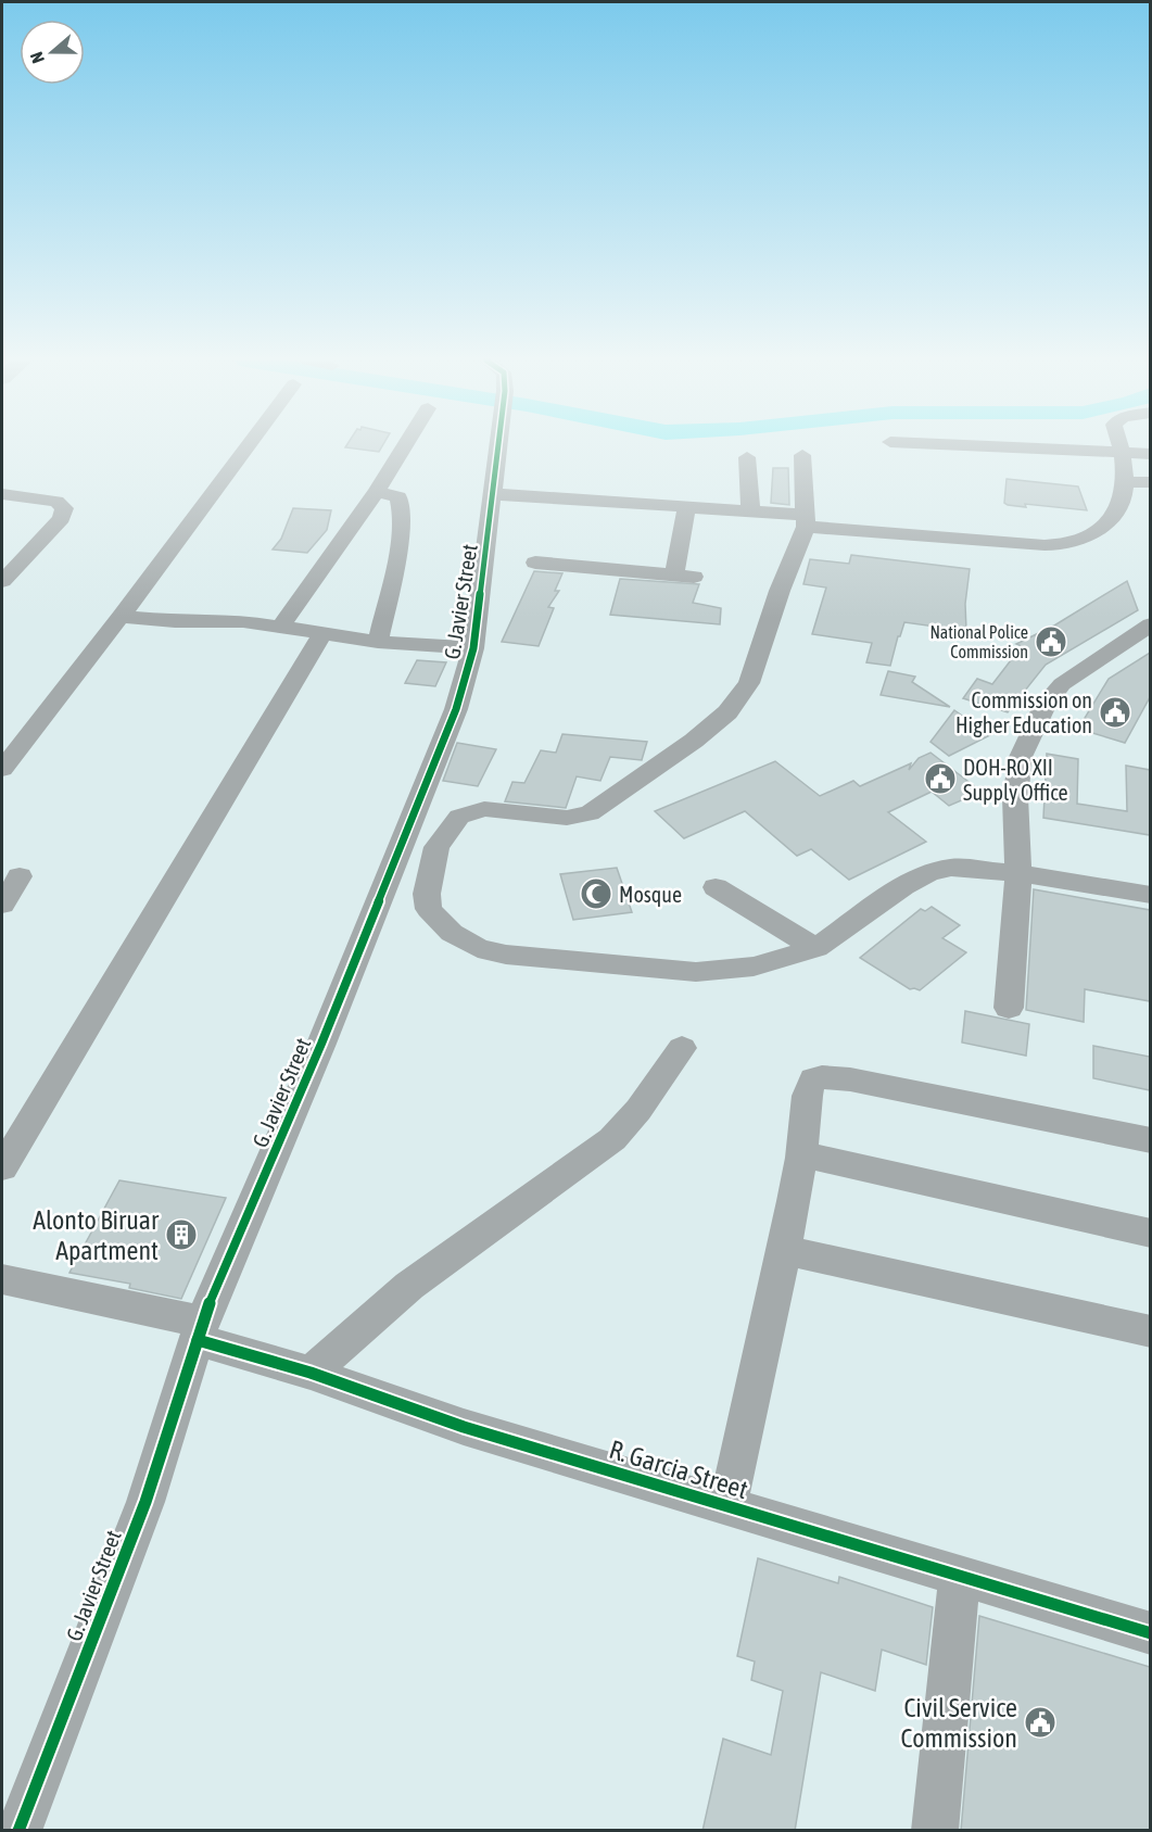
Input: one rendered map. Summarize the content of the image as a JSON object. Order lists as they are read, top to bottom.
{
  "streets": {
    "street": ["G. Javier Street", "R. Garcia Street"]
  },
  "crossings": [
    ["G. Javier Street", "R. Garcia Street"]
  ],
  "places": {
    "public building": [
      "National Police Commission",
      "Commission on Higher Education",
      "DOH-RO XII Supply Office",
      "Civil Service Commission"
    ],
    "mosque": ["Mosque"],
    "building": ["Alonto Biruar Apartment"]
  },
  "north": "left"
}
